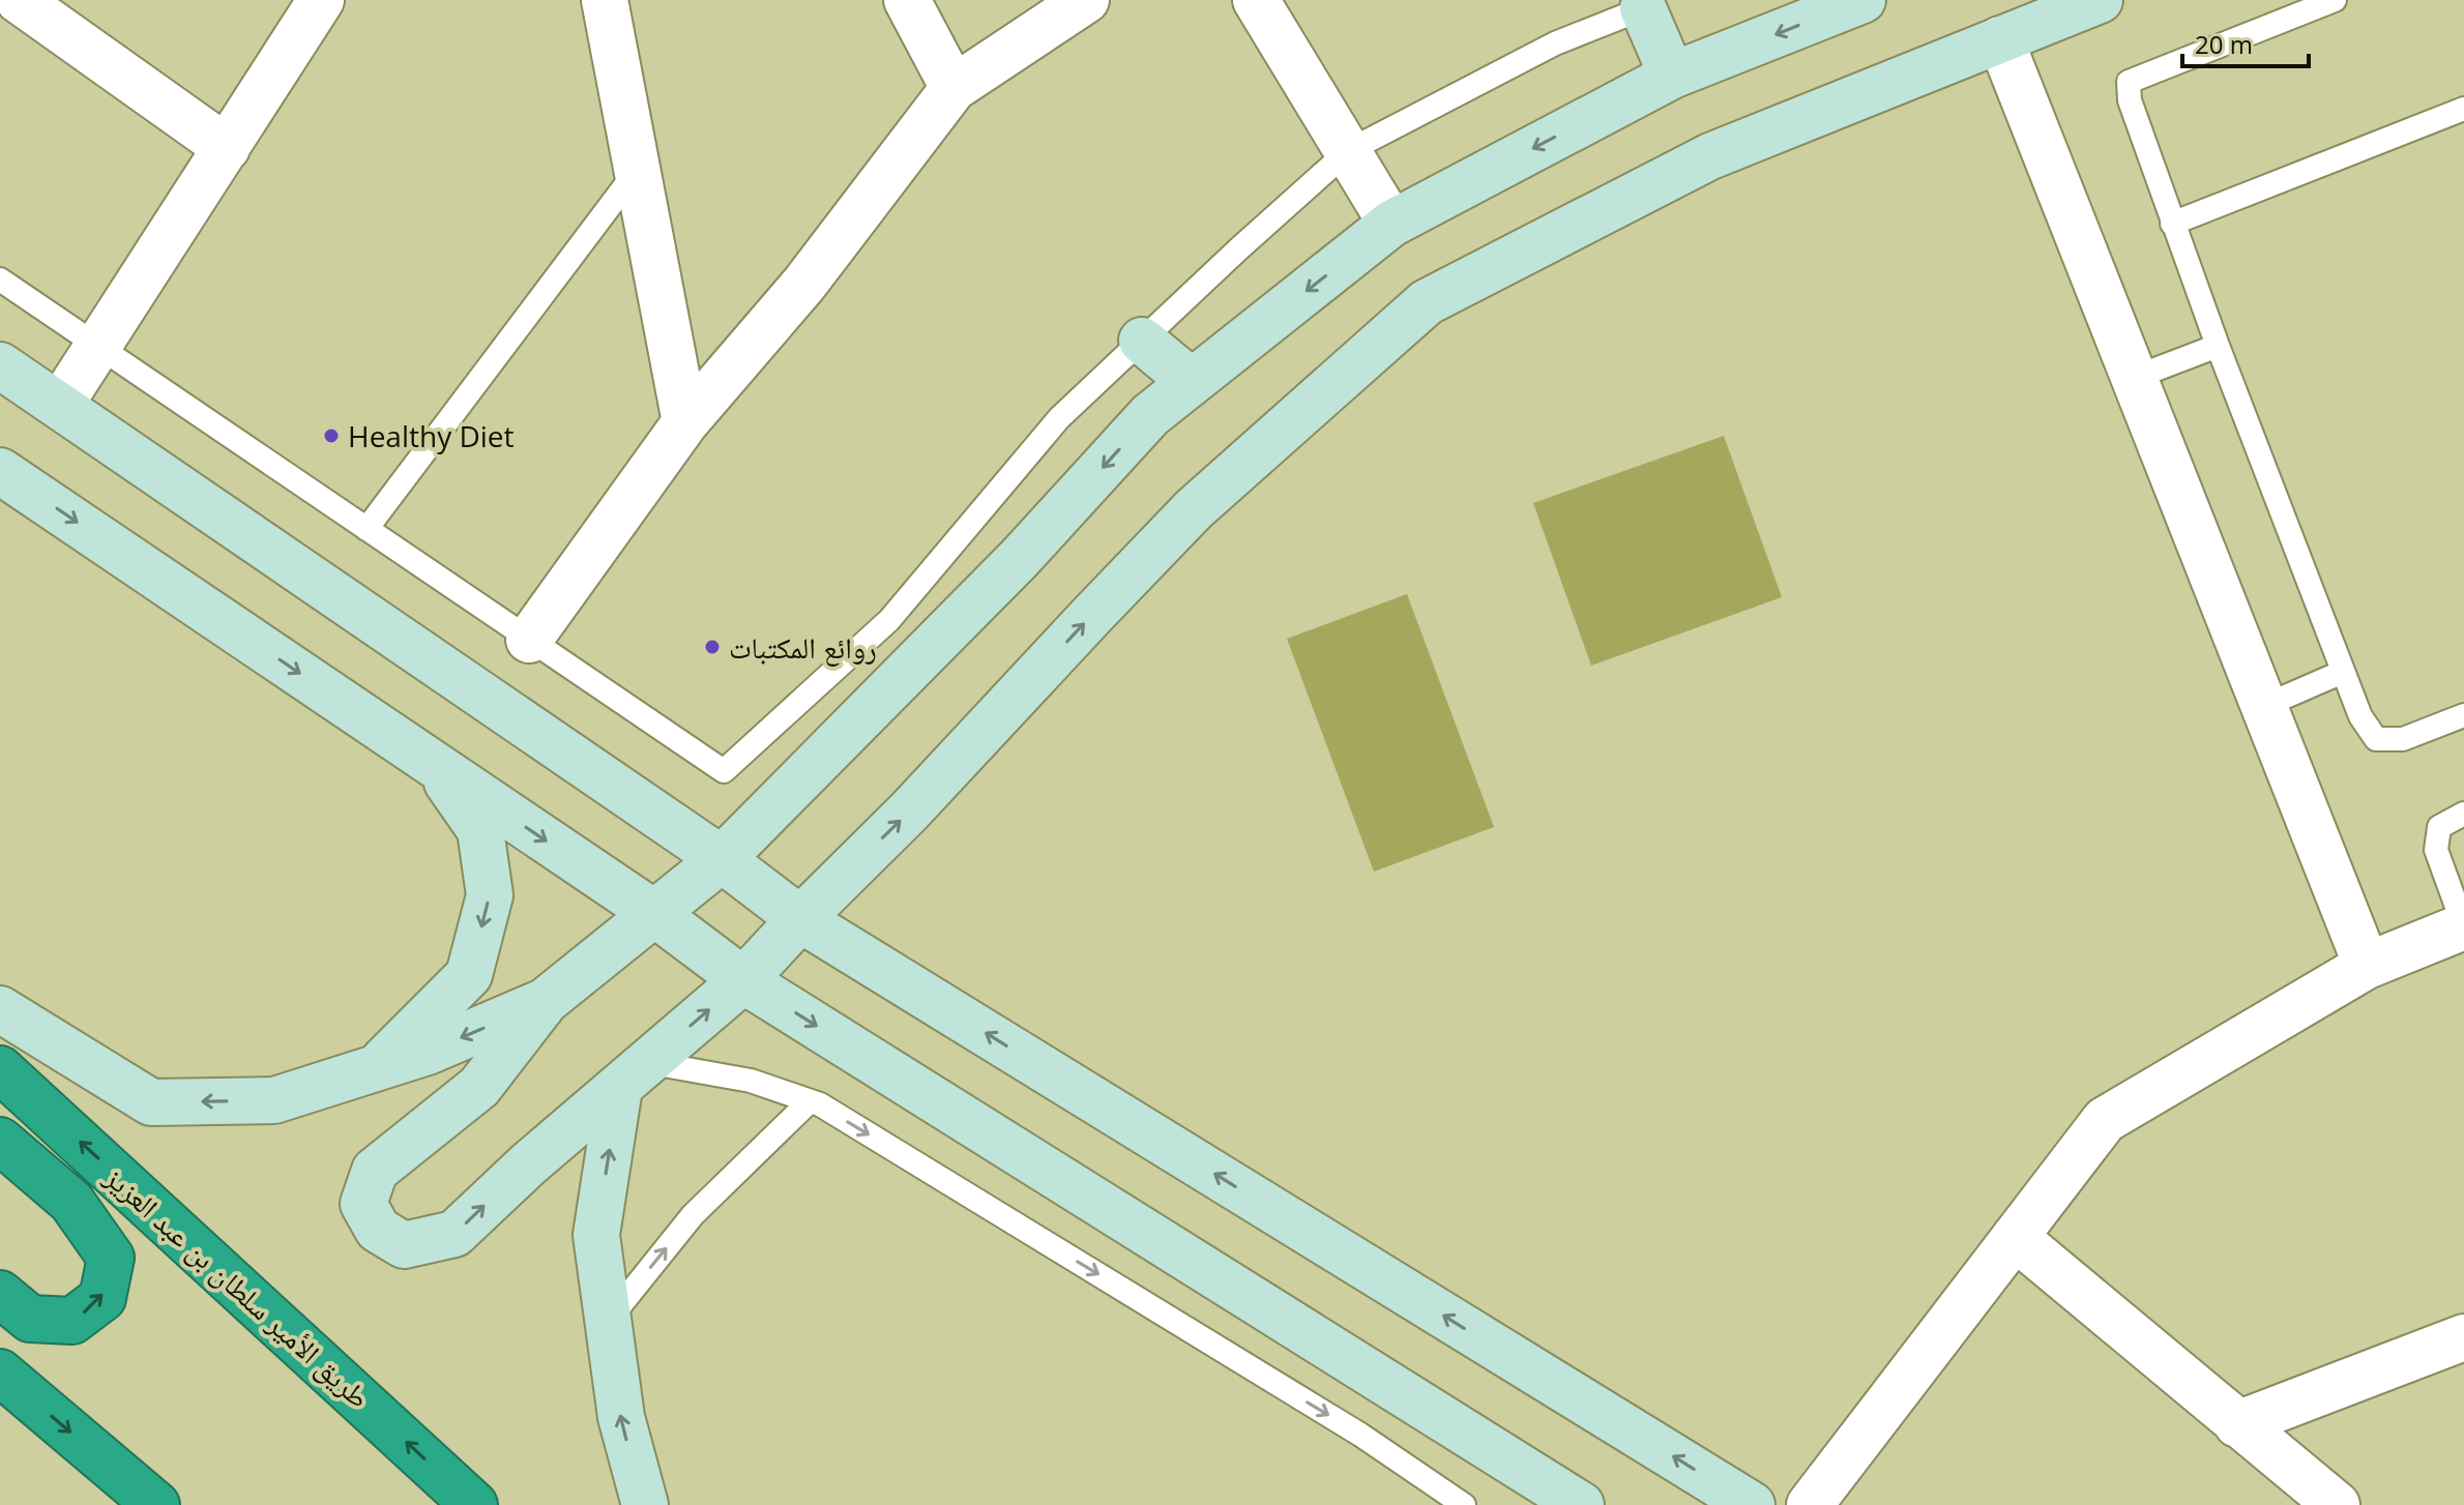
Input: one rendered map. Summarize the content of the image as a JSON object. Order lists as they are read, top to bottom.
{
  "streets": {
    "highway": ["طريق الأمير سلطان بن عبد العزيز"]
  },
  "places": ["Healthy Diet", "روائع المكتبات"],
  "scale_bar": "20 m"
}
